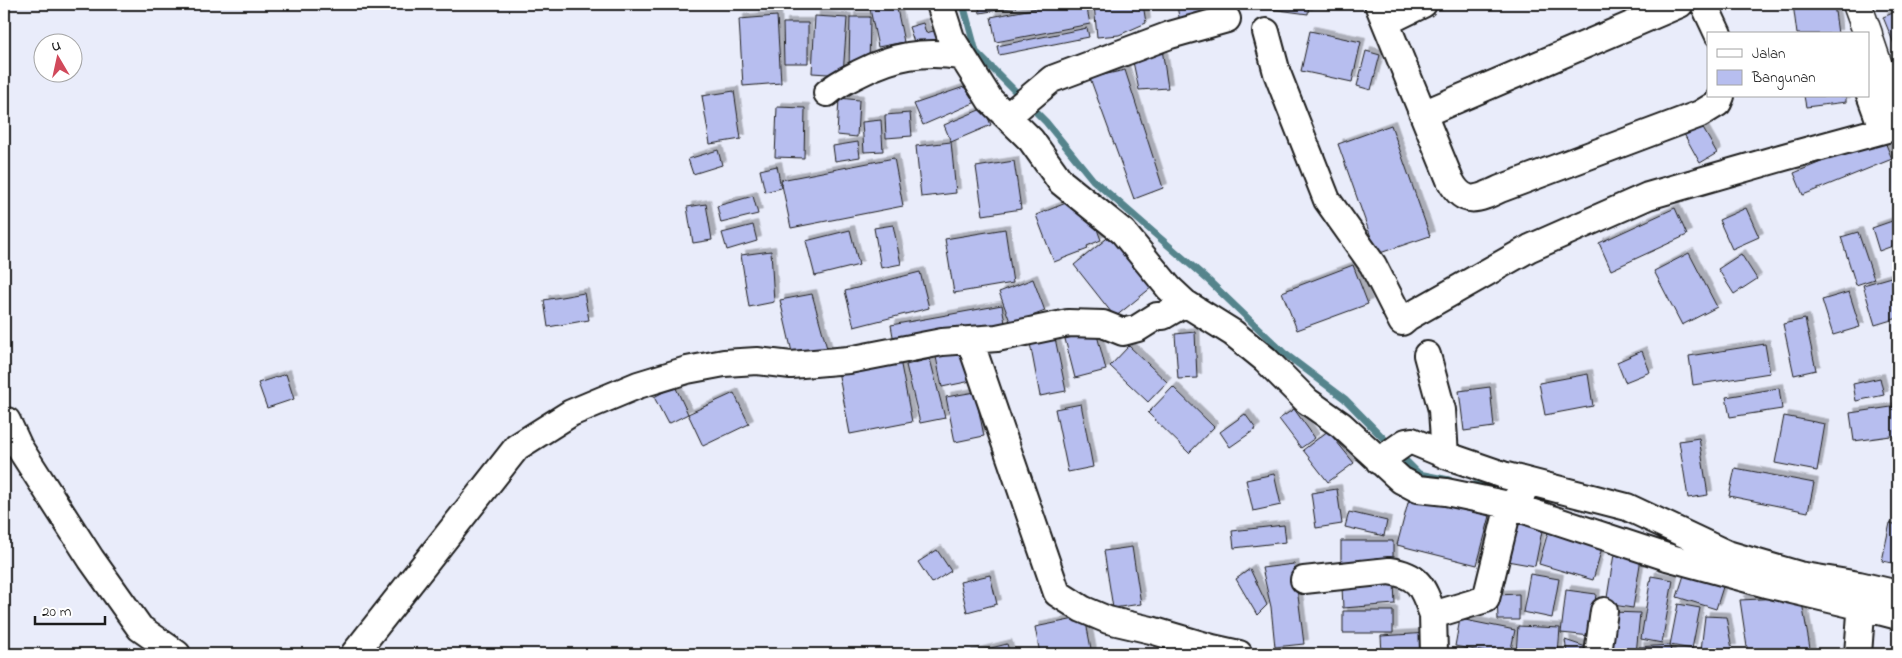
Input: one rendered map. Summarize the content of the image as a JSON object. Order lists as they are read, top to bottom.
{
  "legend": ["Jalan", "Bangunan"],
  "scale_bar": "20 m",
  "north": "top"
}
